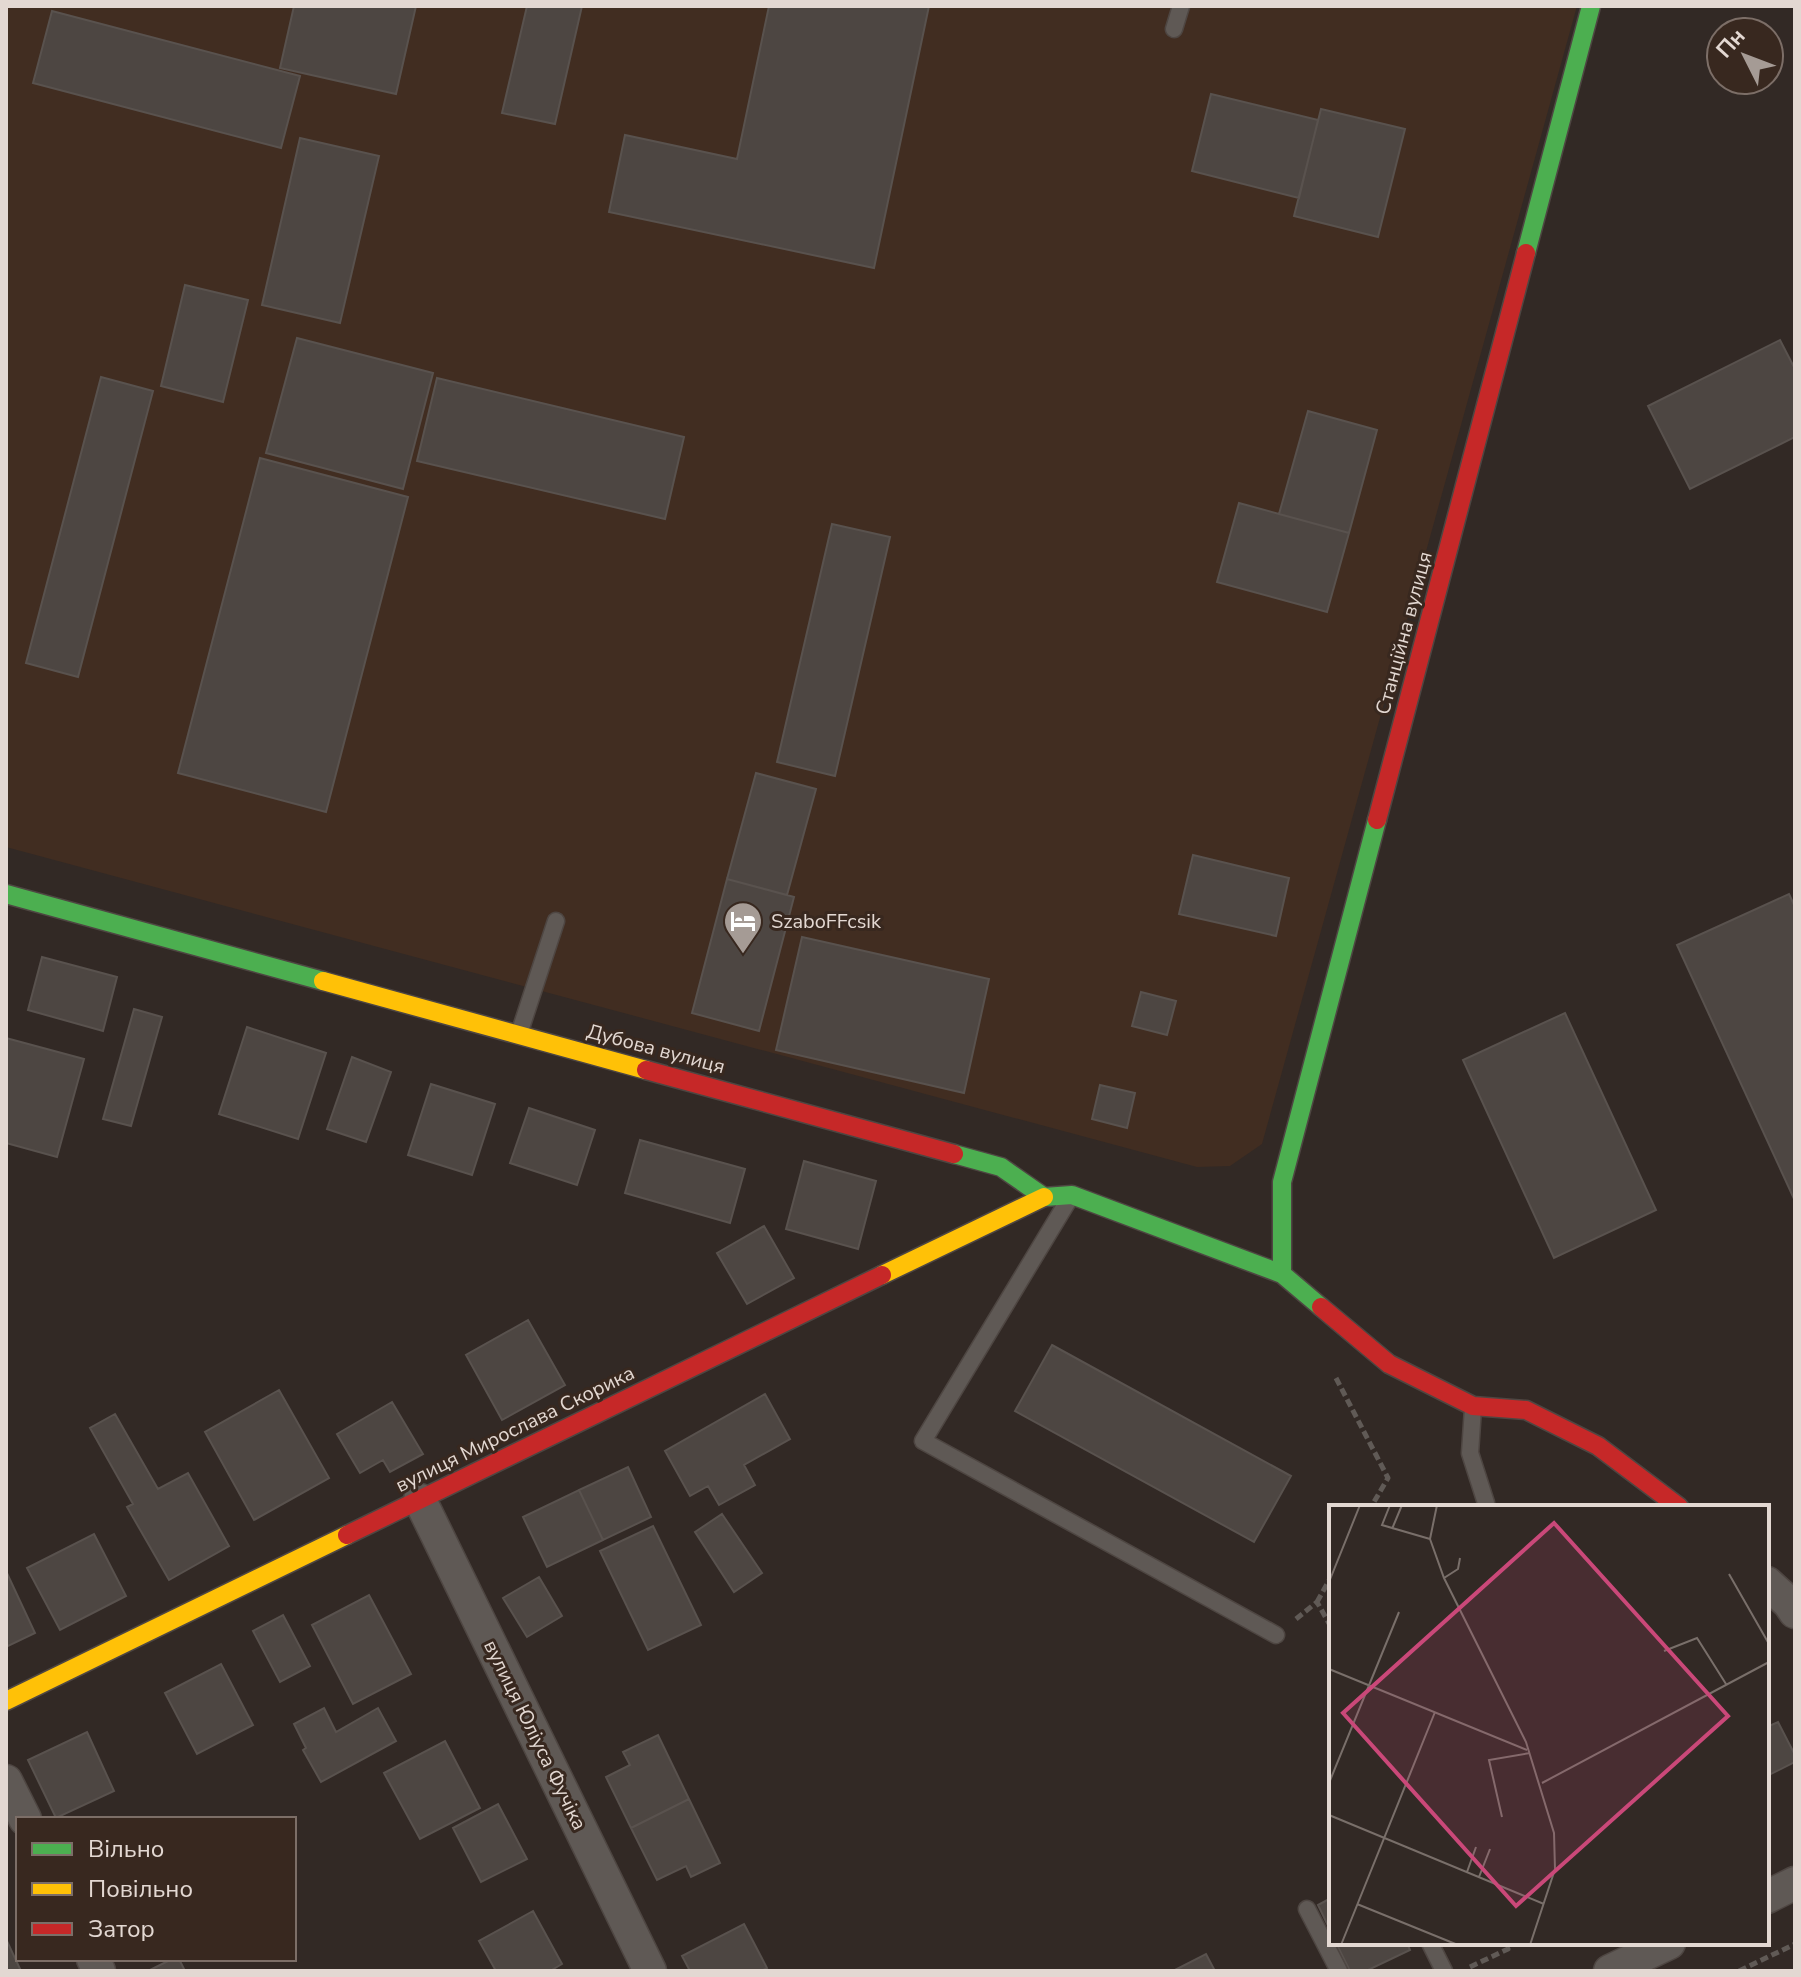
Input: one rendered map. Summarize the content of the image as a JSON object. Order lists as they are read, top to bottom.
{
  "streets": {
    "street": [
      "Станційна вулиця",
      "Дубова вулиця",
      "вулиця Мирослава Скорика",
      "вулиця Юліуса Фучіка"
    ]
  },
  "crossings": [
    ["Дубова вулиця", "вулиця Мирослава Скорика"],
    ["вулиця Мирослава Скорика", "вулиця Юліуса Фучіка"]
  ],
  "places": {
    "hotel": ["SzaboFFcsik"]
  },
  "legend": ["Вільно", "Повільно", "Затор"],
  "north": "top left"
}
